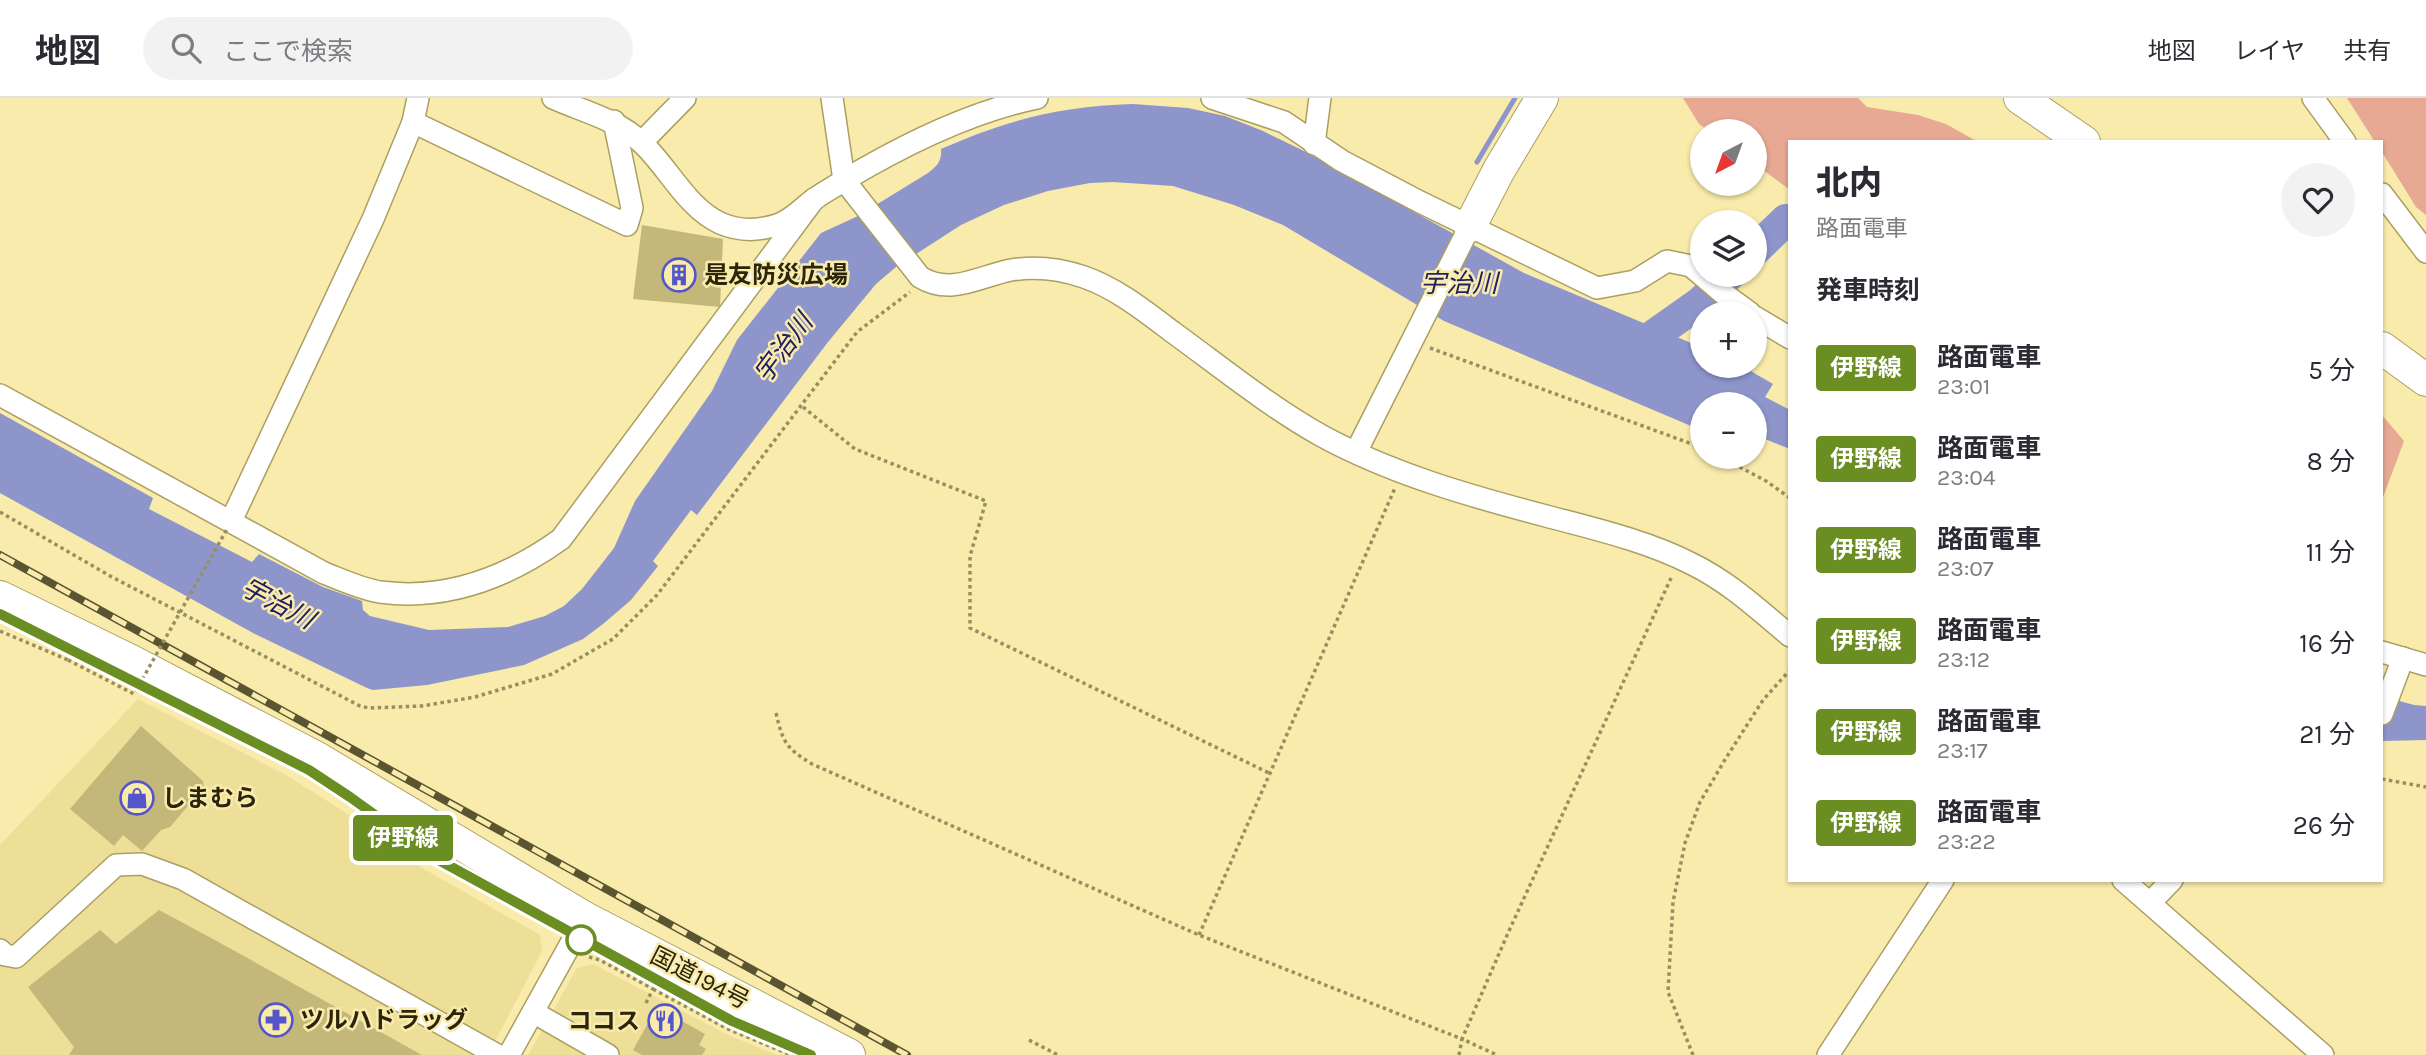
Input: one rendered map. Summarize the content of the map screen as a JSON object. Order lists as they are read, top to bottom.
{
  "streets": {
    "highway": ["国道194号"]
  },
  "water": ["宇治川"],
  "places": {
    "building": ["是友防災広場"],
    "shop": ["しまむら"],
    "pharmacy": ["ツルハドラッグ"],
    "restaurant": ["ココス"]
  },
  "lines": ["tram line 伊野線"],
  "north": "bottom left",
  "page": {
    "header": "地図",
    "search": "ここで検索",
    "nav": ["地図", "レイヤ", "共有"],
    "on_map": "伊野線",
    "map_buttons": ["+", "−"],
    "heading": [
      ["北内", "路面電車"],
      "発車時刻"
    ],
    "list": [
      {
        "mark": "伊野線",
        "name": "路面電車",
        "note": "23:01",
        "value": "5 分"
      },
      {
        "mark": "伊野線",
        "name": "路面電車",
        "note": "23:04",
        "value": "8 分"
      },
      {
        "mark": "伊野線",
        "name": "路面電車",
        "note": "23:07",
        "value": "11 分"
      },
      {
        "mark": "伊野線",
        "name": "路面電車",
        "note": "23:12",
        "value": "16 分"
      },
      {
        "mark": "伊野線",
        "name": "路面電車",
        "note": "23:17",
        "value": "21 分"
      },
      {
        "mark": "伊野線",
        "name": "路面電車",
        "note": "23:22",
        "value": "26 分"
      }
    ]
  }
}
